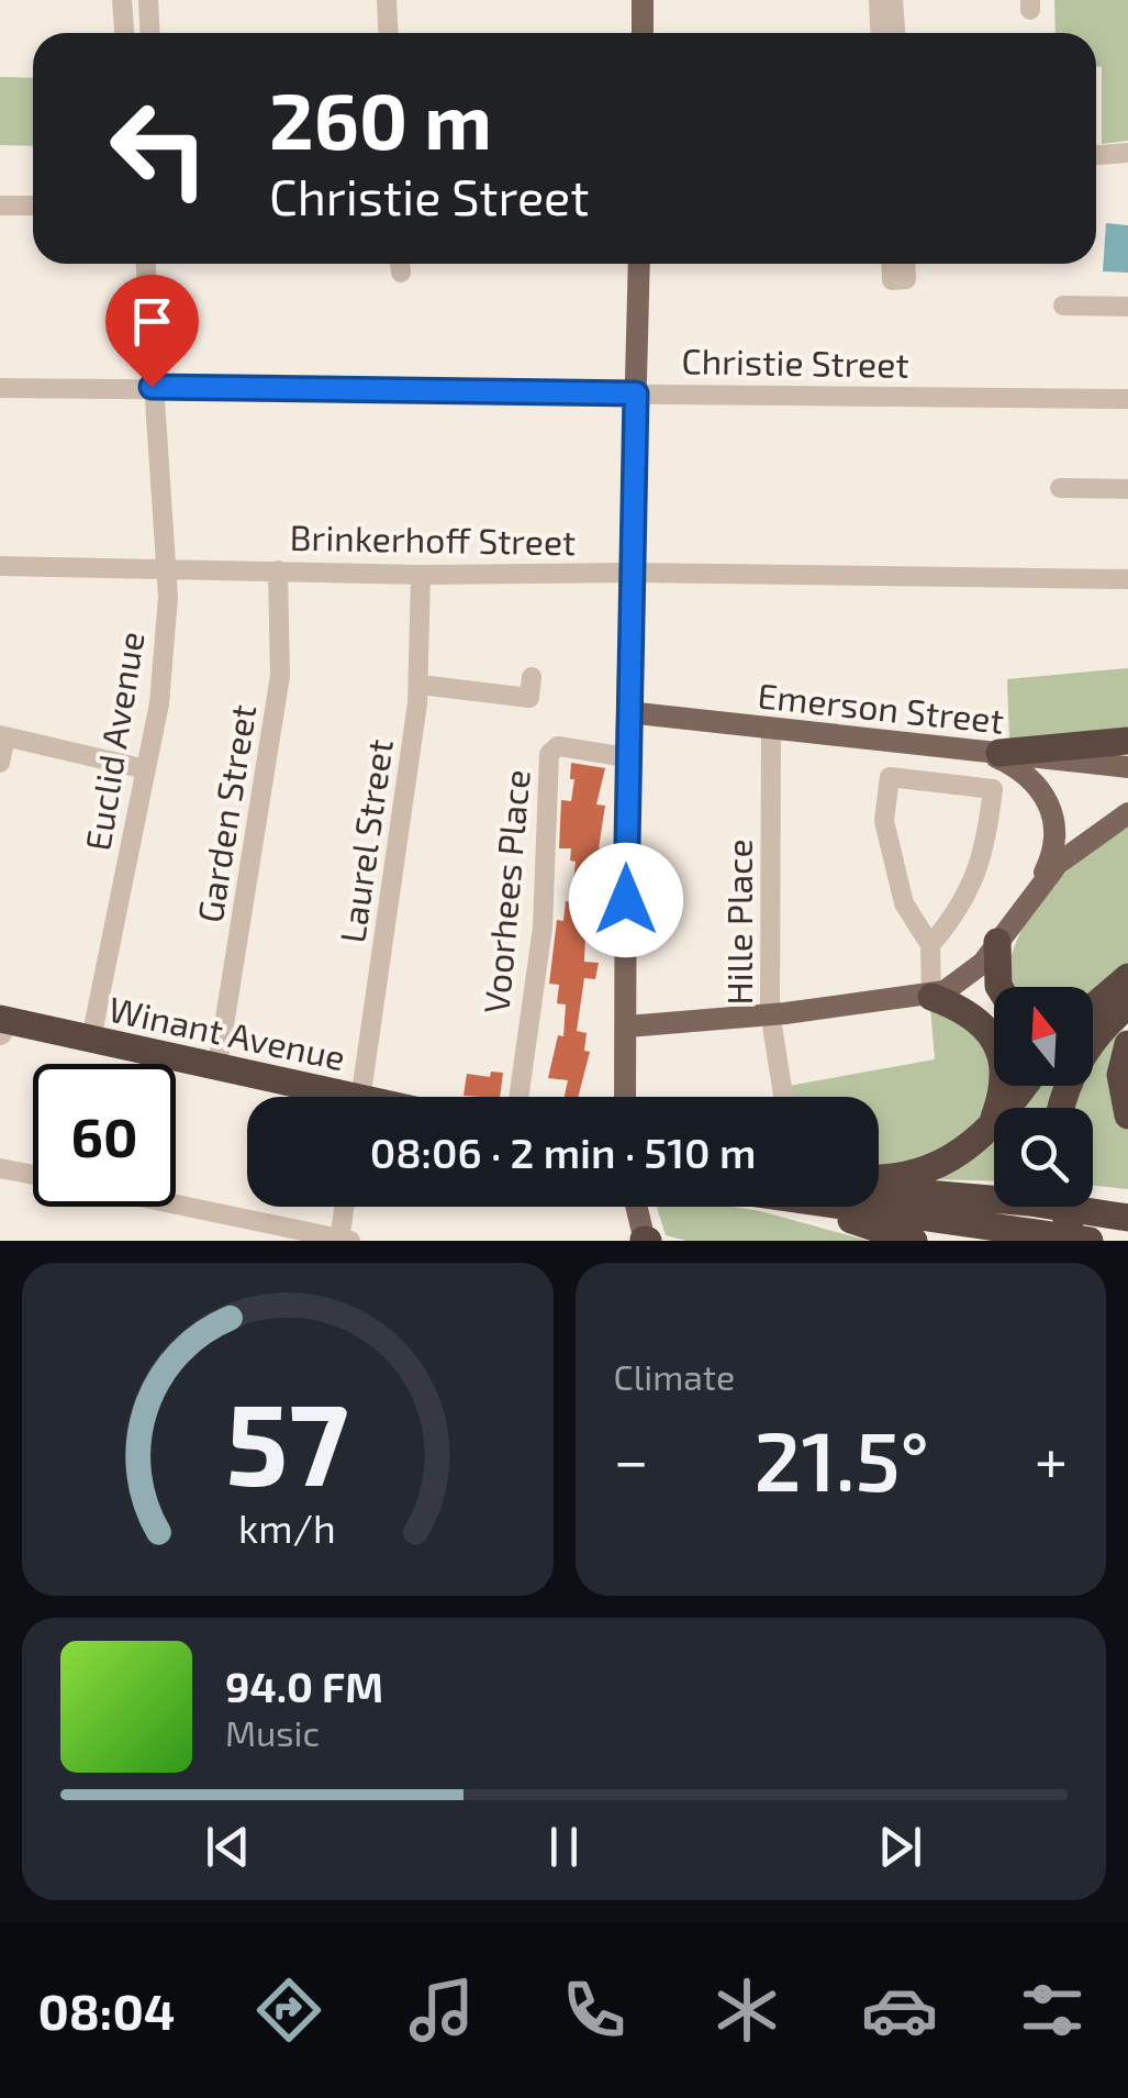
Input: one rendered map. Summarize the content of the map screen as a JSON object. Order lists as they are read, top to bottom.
{
  "streets": {
    "highway": ["Winant Avenue"],
    "main road": ["Emerson Street"],
    "street": [
      "Christie Street",
      "Brinkerhoff Street",
      "Euclid Avenue",
      "Garden Street",
      "Laurel Street",
      "Voorhees Place",
      "Hille Place"
    ]
  },
  "crossings": [
    ["Christie Street", "Euclid Avenue"],
    ["Brinkerhoff Street", "Euclid Avenue"],
    ["Brinkerhoff Street", "Garden Street"],
    ["Brinkerhoff Street", "Laurel Street"],
    ["Emerson Street", "Hille Place"],
    ["Euclid Avenue", "Winant Avenue"],
    ["Garden Street", "Winant Avenue"]
  ],
  "north": "top",
  "page": {
    "turn": ["260 m", "Christie Street"],
    "limit": "60",
    "trip": "08:06 · 2 min · 510 m",
    "tile": "Climate",
    "heat": ["−", "21.5°", "+"],
    "song": ["94.0 FM", "Music"],
    "tabs": "08:04",
    "gauge": ["57", "km/h"]
  }
}
